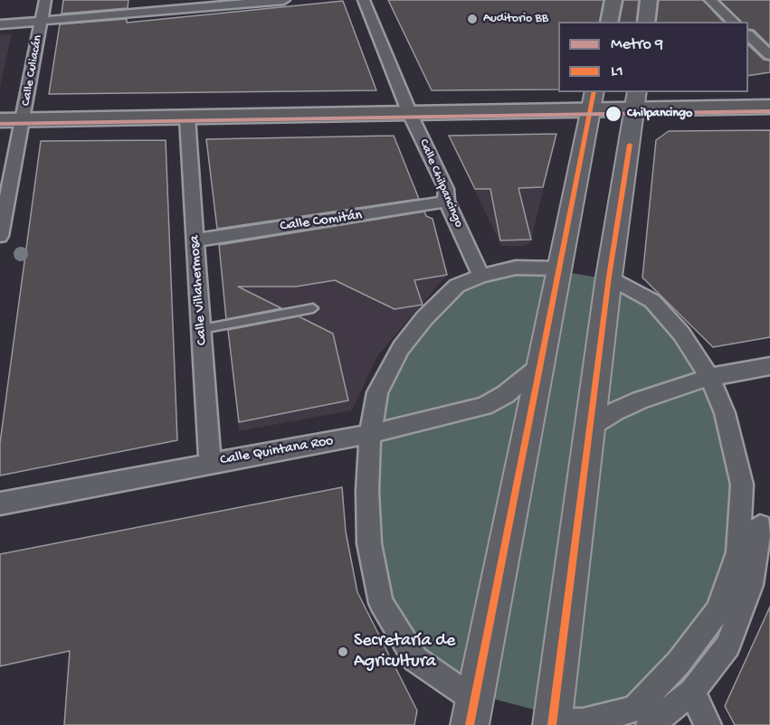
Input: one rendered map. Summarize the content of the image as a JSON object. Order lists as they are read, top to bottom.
{
  "streets": {
    "street": [
      "Calle Culiacán",
      "Calle Chilpancingo",
      "Calle Comitán",
      "Calle Villahermosa",
      "Calle Quintana Roo"
    ]
  },
  "crossings": [
    ["Calle Chilpancingo", "Calle Comitán"],
    ["Calle Comitán", "Calle Villahermosa"],
    ["Calle Villahermosa", "Calle Quintana Roo"]
  ],
  "places": ["Auditorio BB", "Chilpancingo", "Secretaría de Agricultura"],
  "lines": ["transit line L1", "metro line 9"],
  "legend": ["Metro 9", "L1"]
}
